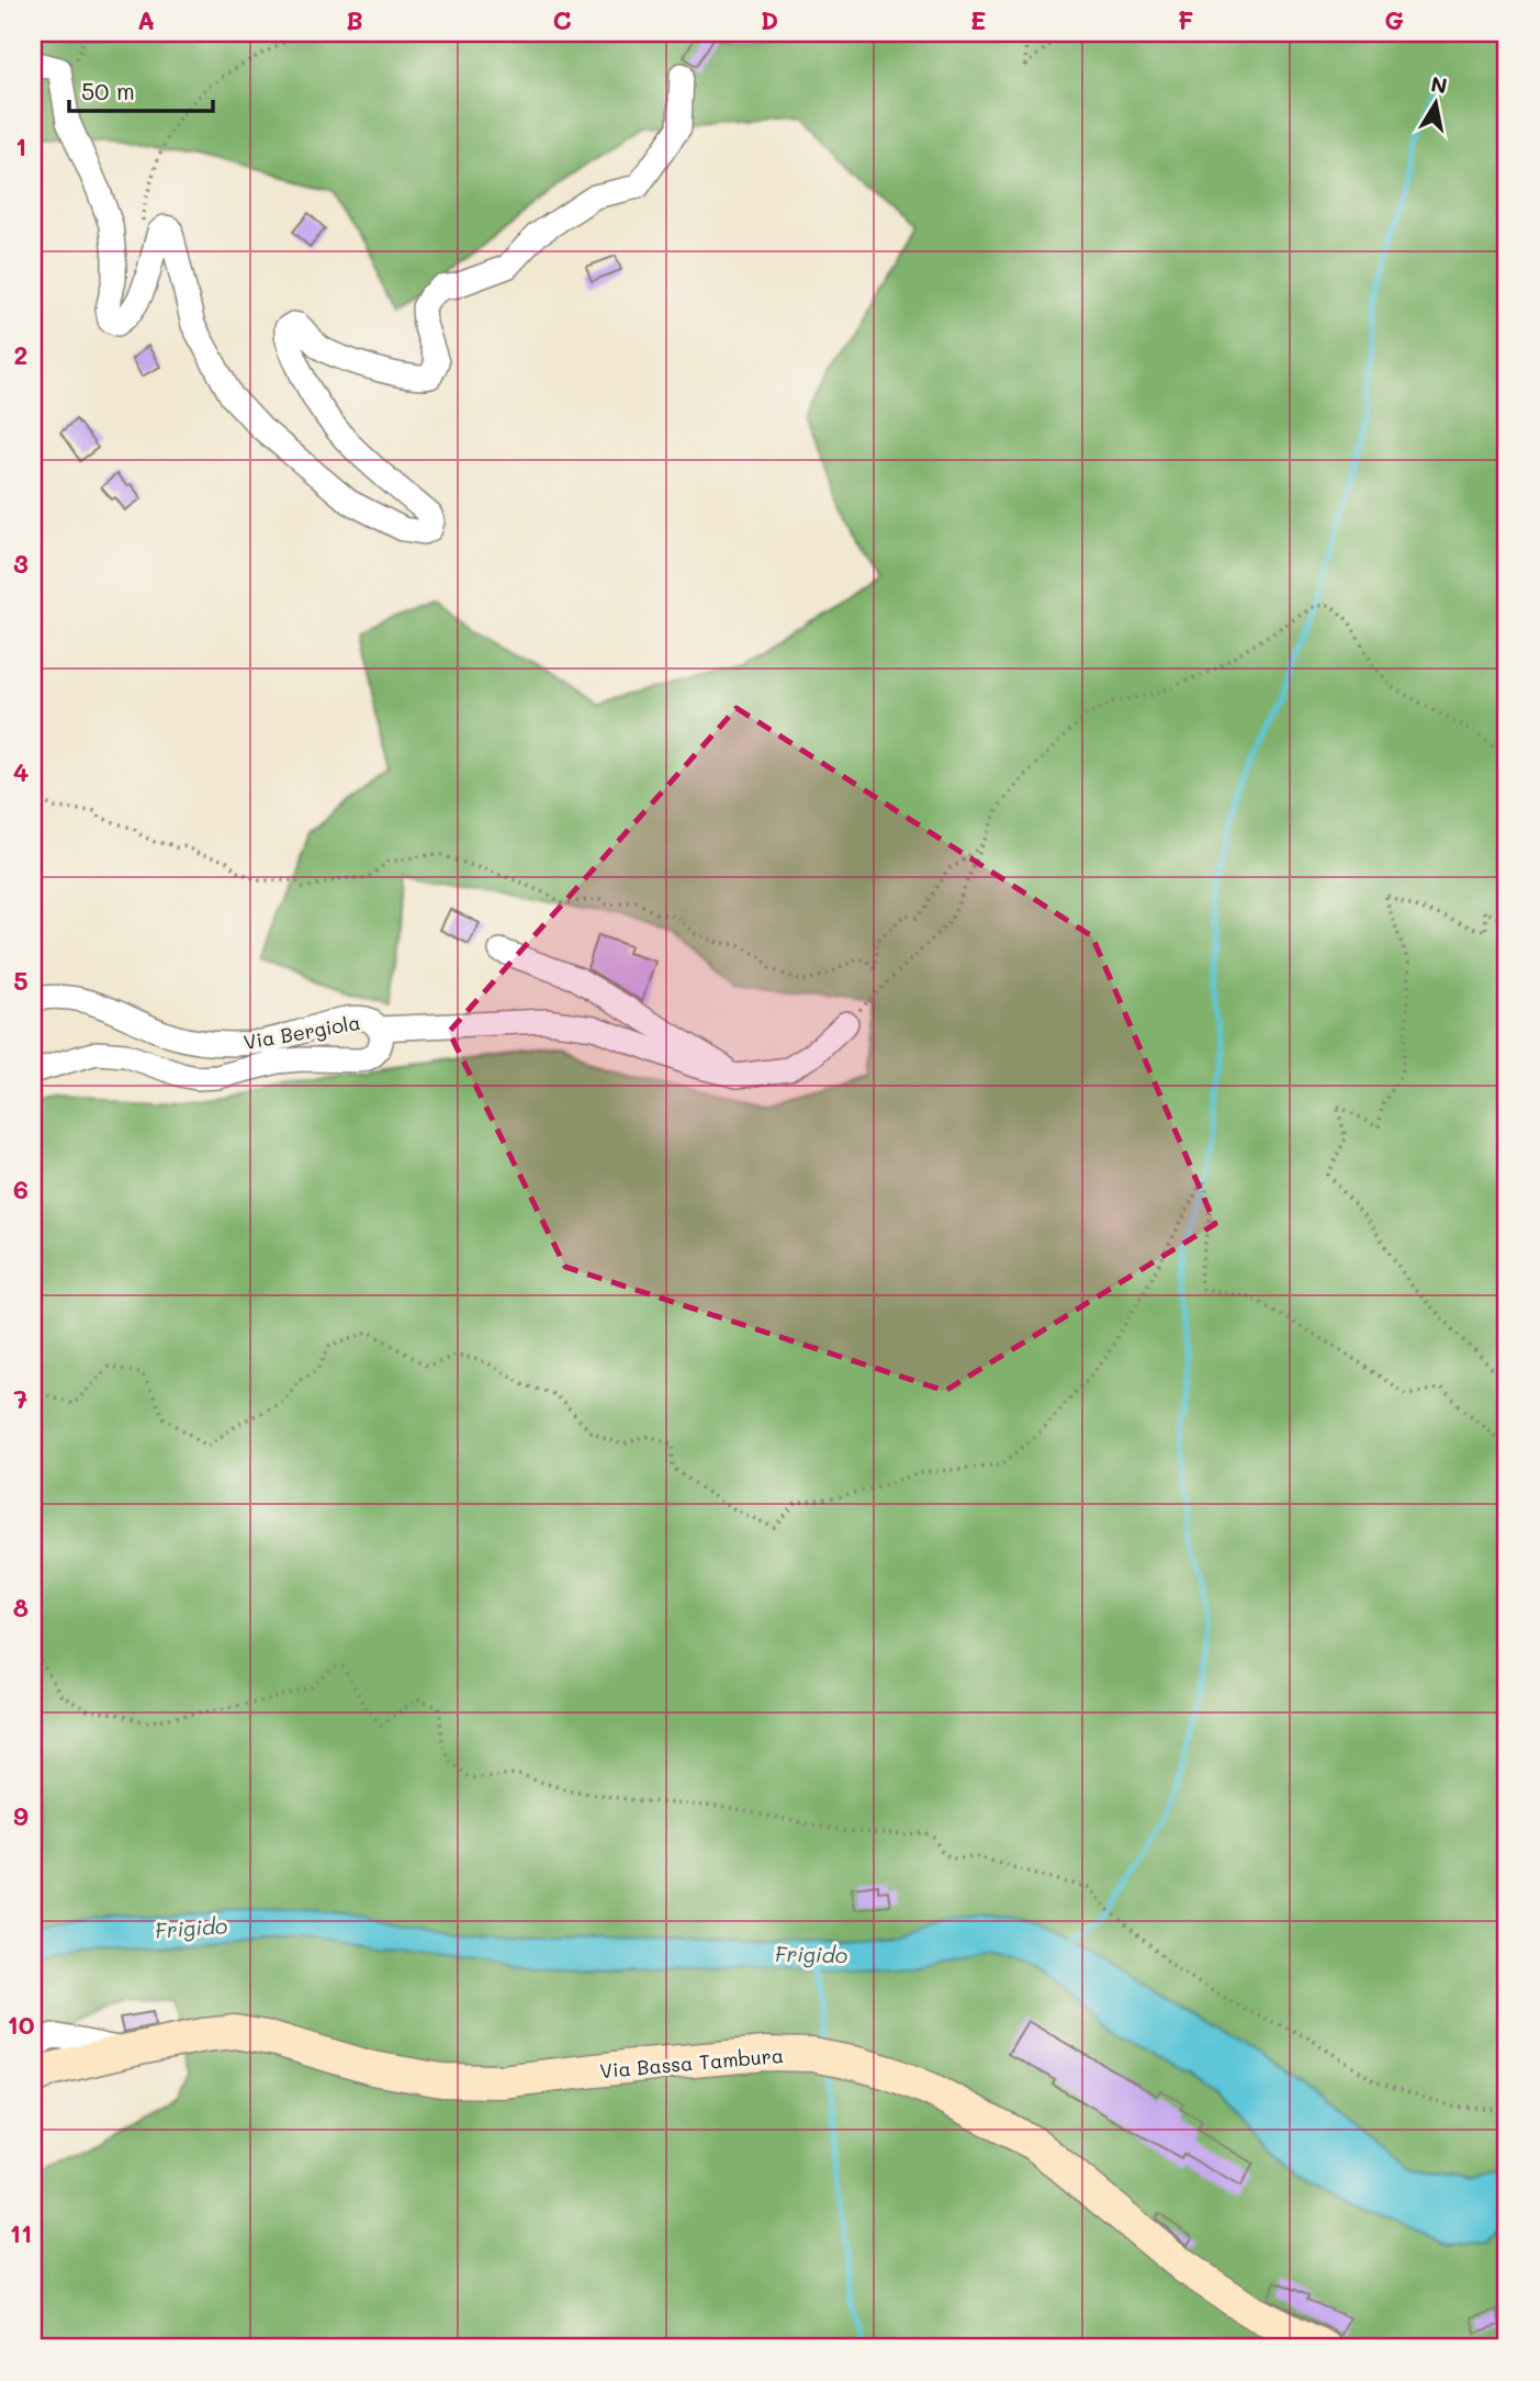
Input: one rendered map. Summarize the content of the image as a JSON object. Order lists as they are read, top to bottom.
{
  "streets": {
    "street": ["Via Bergiola", "Via Bassa Tambura"]
  },
  "water": ["Frigido"],
  "scale_bar": "50 m",
  "north": "top",
  "grid": {
    "columns": [
      "A",
      "B",
      "C",
      "D",
      "E",
      "F",
      "G"
    ],
    "rows": [
      "1",
      "2",
      "3",
      "4",
      "5",
      "6",
      "7",
      "8",
      "9",
      "10",
      "11"
    ]
  }
}
